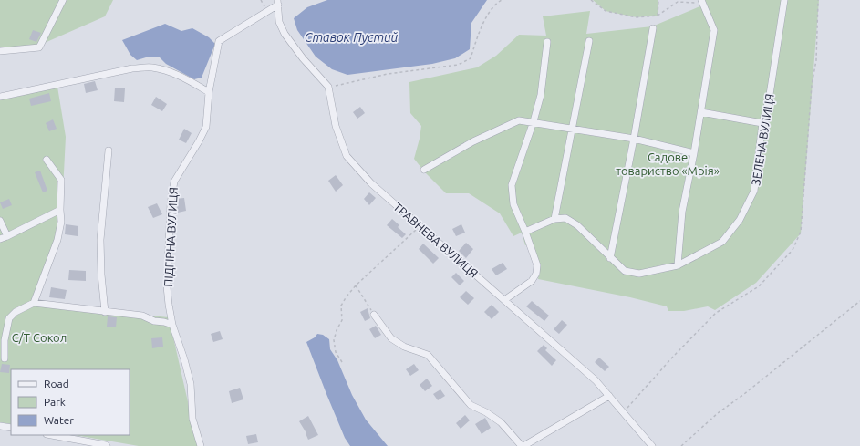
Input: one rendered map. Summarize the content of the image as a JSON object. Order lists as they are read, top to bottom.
{
  "streets": {
    "street": ["ЗЕЛЕНА ВУЛИЦЯ", "ПІДГІРНА ВУЛИЦЯ", "ТРАВНЕВА ВУЛИЦЯ"]
  },
  "water": ["Ставок Пустий"],
  "parks": ["Садове товариство «Мрія»", "С/Т Сокол"],
  "legend": ["Road", "Park", "Water"]
}
